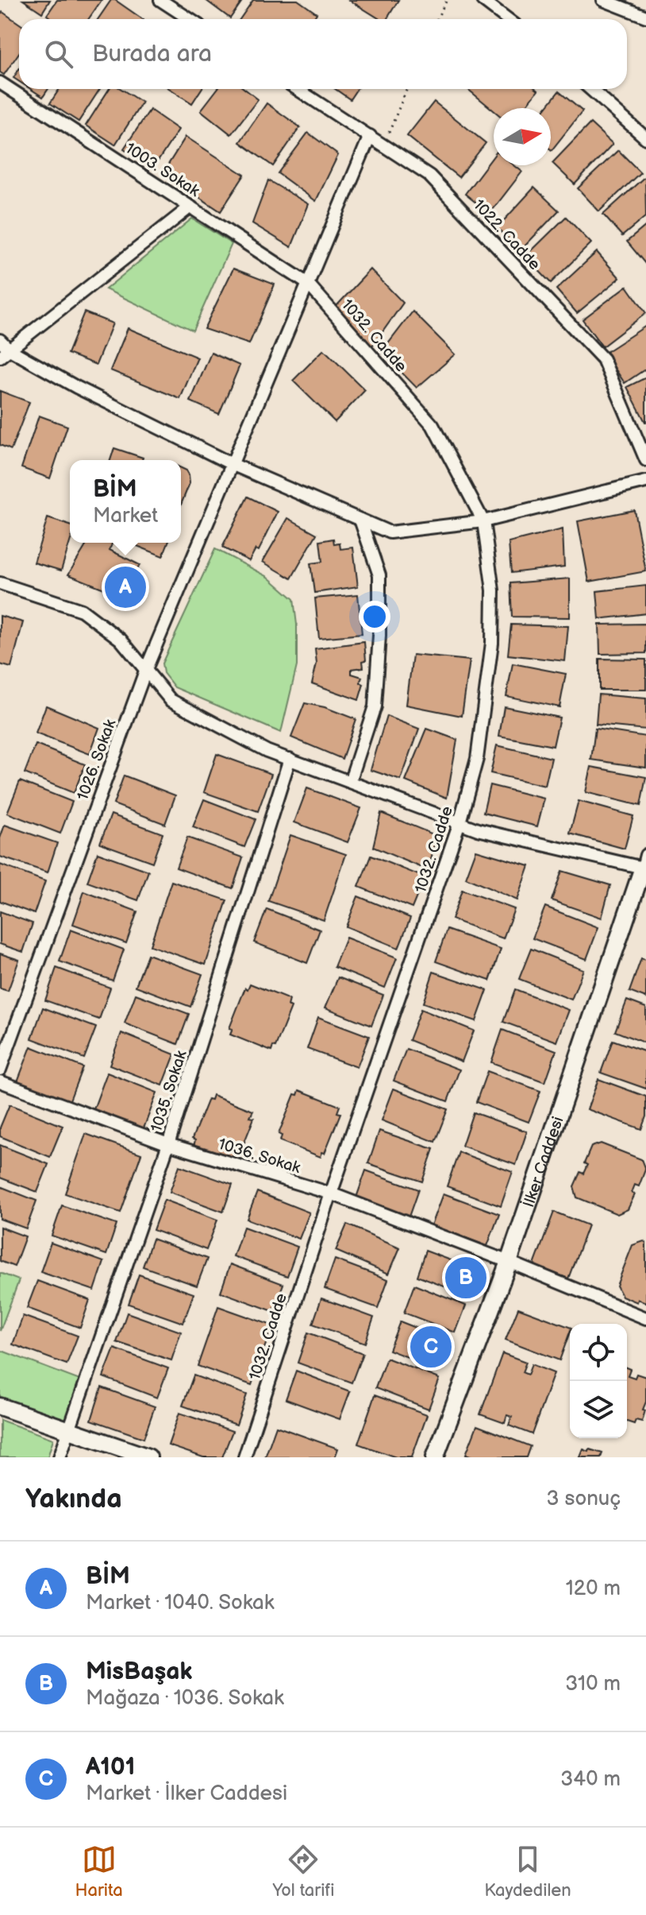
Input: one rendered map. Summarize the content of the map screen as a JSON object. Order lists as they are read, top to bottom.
{
  "streets": {
    "street": [
      "1003. Sokak",
      "1022. Cadde",
      "1032. Cadde",
      "1026. Sokak",
      "1035. Sokak",
      "1036. Sokak",
      "İlker Caddesi"
    ]
  },
  "crossings": [
    ["1003. Sokak", "1032. Cadde"],
    ["1003. Sokak", "1026. Sokak"],
    ["1022. Cadde", "1026. Sokak"],
    ["1032. Cadde", "1026. Sokak"],
    ["1032. Cadde", "1036. Sokak"],
    ["1035. Sokak", "1036. Sokak"],
    ["1036. Sokak", "İlker Caddesi"]
  ],
  "north": "right",
  "page": {
    "search": "Burada ara",
    "popup": ["BİM", "Market"],
    "pins": ["A", "B", "C"],
    "heading": ["Yakında", "3 sonuç"],
    "list": [
      {
        "mark": "A",
        "name": "BİM",
        "note": "Market · 1040. Sokak",
        "value": "120 m"
      },
      {
        "mark": "B",
        "name": "MisBaşak",
        "note": "Mağaza · 1036. Sokak",
        "value": "310 m"
      },
      {
        "mark": "C",
        "name": "A101",
        "note": "Market · İlker Caddesi",
        "value": "340 m"
      }
    ],
    "nav": ["Harita", "Yol tarifi", "Kaydedilen"]
  }
}
